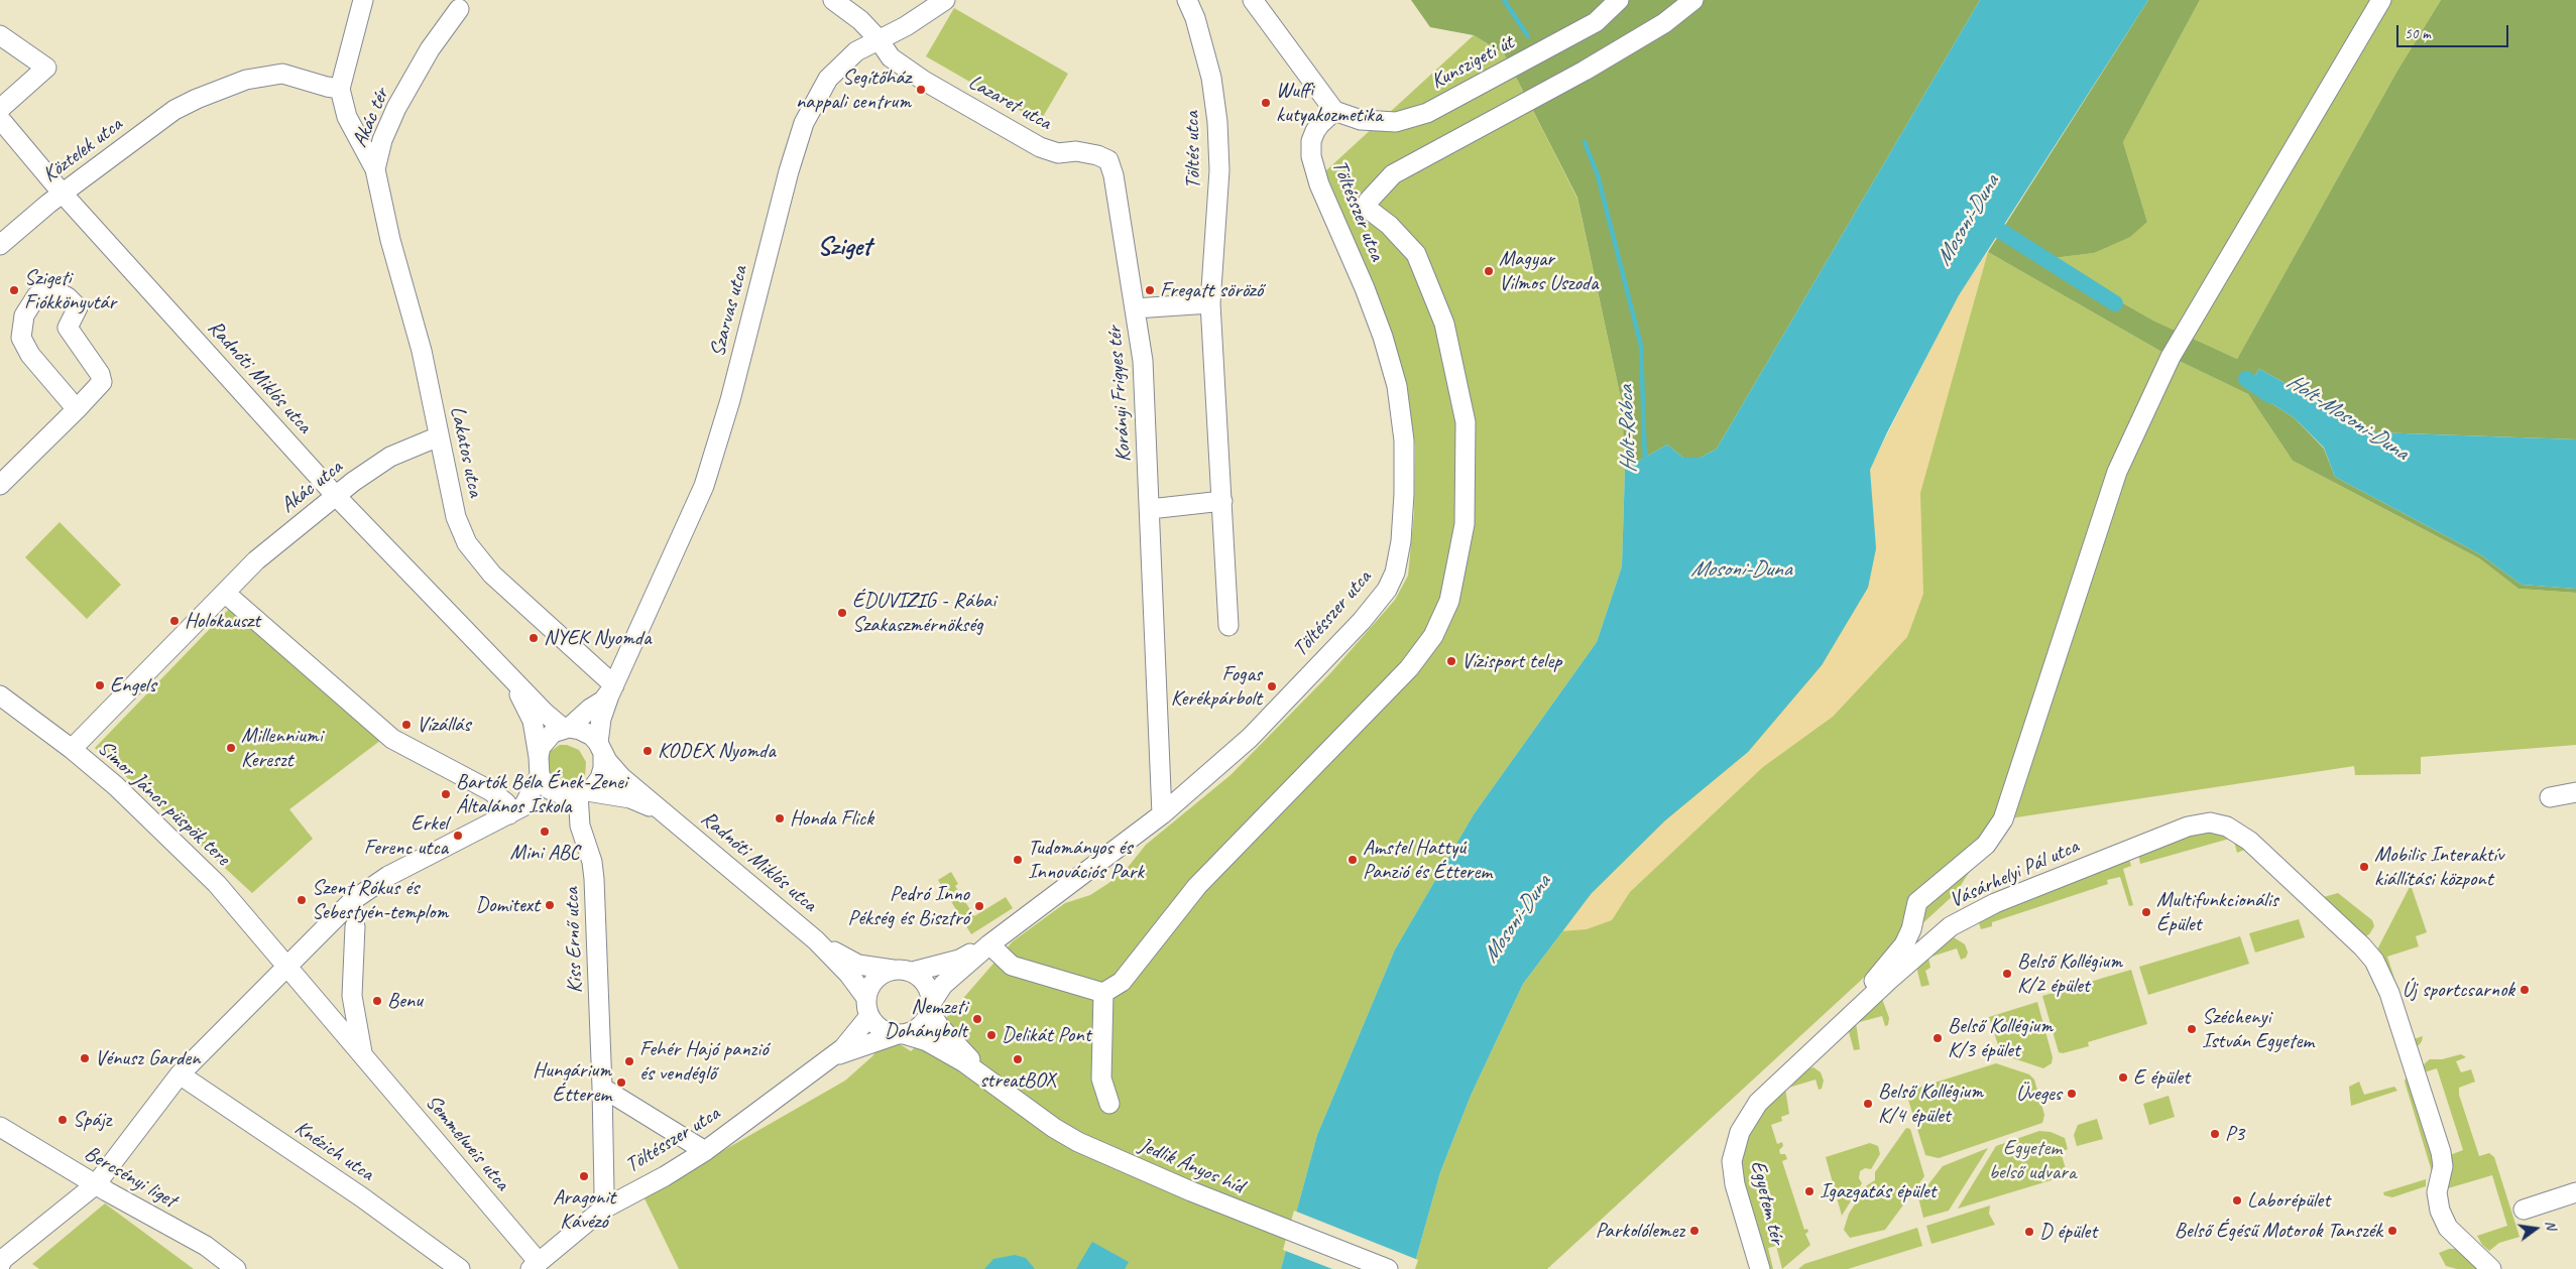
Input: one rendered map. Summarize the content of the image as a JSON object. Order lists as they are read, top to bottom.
{
  "streets": {
    "street": [
      "Kunszigeti út",
      "Lazaret utca",
      "Akác tér",
      "Köztelek utca",
      "Töltés utca",
      "Töltésszer utca",
      "Szarvas utca",
      "Radnóti Miklós utca",
      "Korányi Frigyes tér",
      "Lakatos utca",
      "Akác utca",
      "Simor János püspök tere",
      "Vásárhelyi Pál utca",
      "Kiss Ernő utca",
      "Semmelweis utca",
      "Knézich utca",
      "Jedlik Ányos híd",
      "Bercsényi liget",
      "Egyetem tér"
    ]
  },
  "crossings": [
    ["Kunszigeti út", "Töltésszer utca"],
    ["Lazaret utca", "Szarvas utca"],
    ["Lazaret utca", "Korányi Frigyes tér"],
    ["Akác tér", "Köztelek utca"],
    ["Akác tér", "Lakatos utca"],
    ["Köztelek utca", "Radnóti Miklós utca"],
    ["Töltés utca", "Korányi Frigyes tér"],
    ["Töltésszer utca", "Radnóti Miklós utca"],
    ["Töltésszer utca", "Korányi Frigyes tér"],
    ["Töltésszer utca", "Kiss Ernő utca"],
    ["Töltésszer utca", "Semmelweis utca"],
    ["Töltésszer utca", "Jedlik Ányos híd"],
    ["Szarvas utca", "Radnóti Miklós utca"],
    ["Szarvas utca", "Lakatos utca"],
    ["Szarvas utca", "Kiss Ernő utca"],
    ["Radnóti Miklós utca", "Akác utca"],
    ["Radnóti Miklós utca", "Kiss Ernő utca"],
    ["Radnóti Miklós utca", "Jedlik Ányos híd"],
    ["Lakatos utca", "Akác utca"],
    ["Akác utca", "Simor János püspök tere"],
    ["Simor János püspök tere", "Semmelweis utca"],
    ["Vásárhelyi Pál utca", "Egyetem tér"]
  ],
  "districts": ["Sziget"],
  "water": ["Mosoni-Duna", "Holt-Mosoni-Duna", "Holt-Rábca"],
  "parks": ["Egyetem belső udvara"],
  "places": [
    "Segítőház nappali centrum",
    "Wuffi kutyakozmetika",
    "Magyar Vilmos Uszoda",
    "Szigeti Fiókkönyvtár",
    "Fregatt söröző",
    "ÉDUVIZIG - Rábai Szakaszmérnökség",
    "Holokauszt",
    "NYEK Nyomda",
    "Vízisport telep",
    "Engels",
    "Fogas Kerékpárbolt",
    "Vízállás",
    "Millenniumi Kereszt",
    "KODEX Nyomda",
    "Bartók Béla Ének-Zenei Általános Iskola",
    "Honda Flick",
    "Mini ABC",
    "Erkel Ferenc utca",
    "Tudományos és Innovációs Park",
    "Amstel Hattyú Panzió és Étterem",
    "Mobilis Interaktív kiállítási központ",
    "Szent Rókus és Sebestyén-templom",
    "Domitext",
    "Pedró Inno Pékség és Bisztró",
    "Multifunkcionális Épület",
    "Belső Kollégium K/2 épület",
    "Új sportcsarnok",
    "Benu",
    "Nemzeti Dohánybolt",
    "Széchenyi István Egyetem",
    "Delikát Pont",
    "Belső Kollégium K/3 épület",
    "Vénusz Garden",
    "streatBOX",
    "Fehér Hajó panzió és vendéglő",
    "E épület",
    "Hungárium Étterem",
    "Üveges",
    "Belső Kollégium K/4 épület",
    "Spájz",
    "P3",
    "Aragonit Kávézó",
    "Igazgatás épület",
    "Laborépület",
    "Parkolólemez",
    "Belső Égésű Motorok Tanszék",
    "D épület"
  ],
  "scale_bar": "50 m",
  "north": "right"
}
